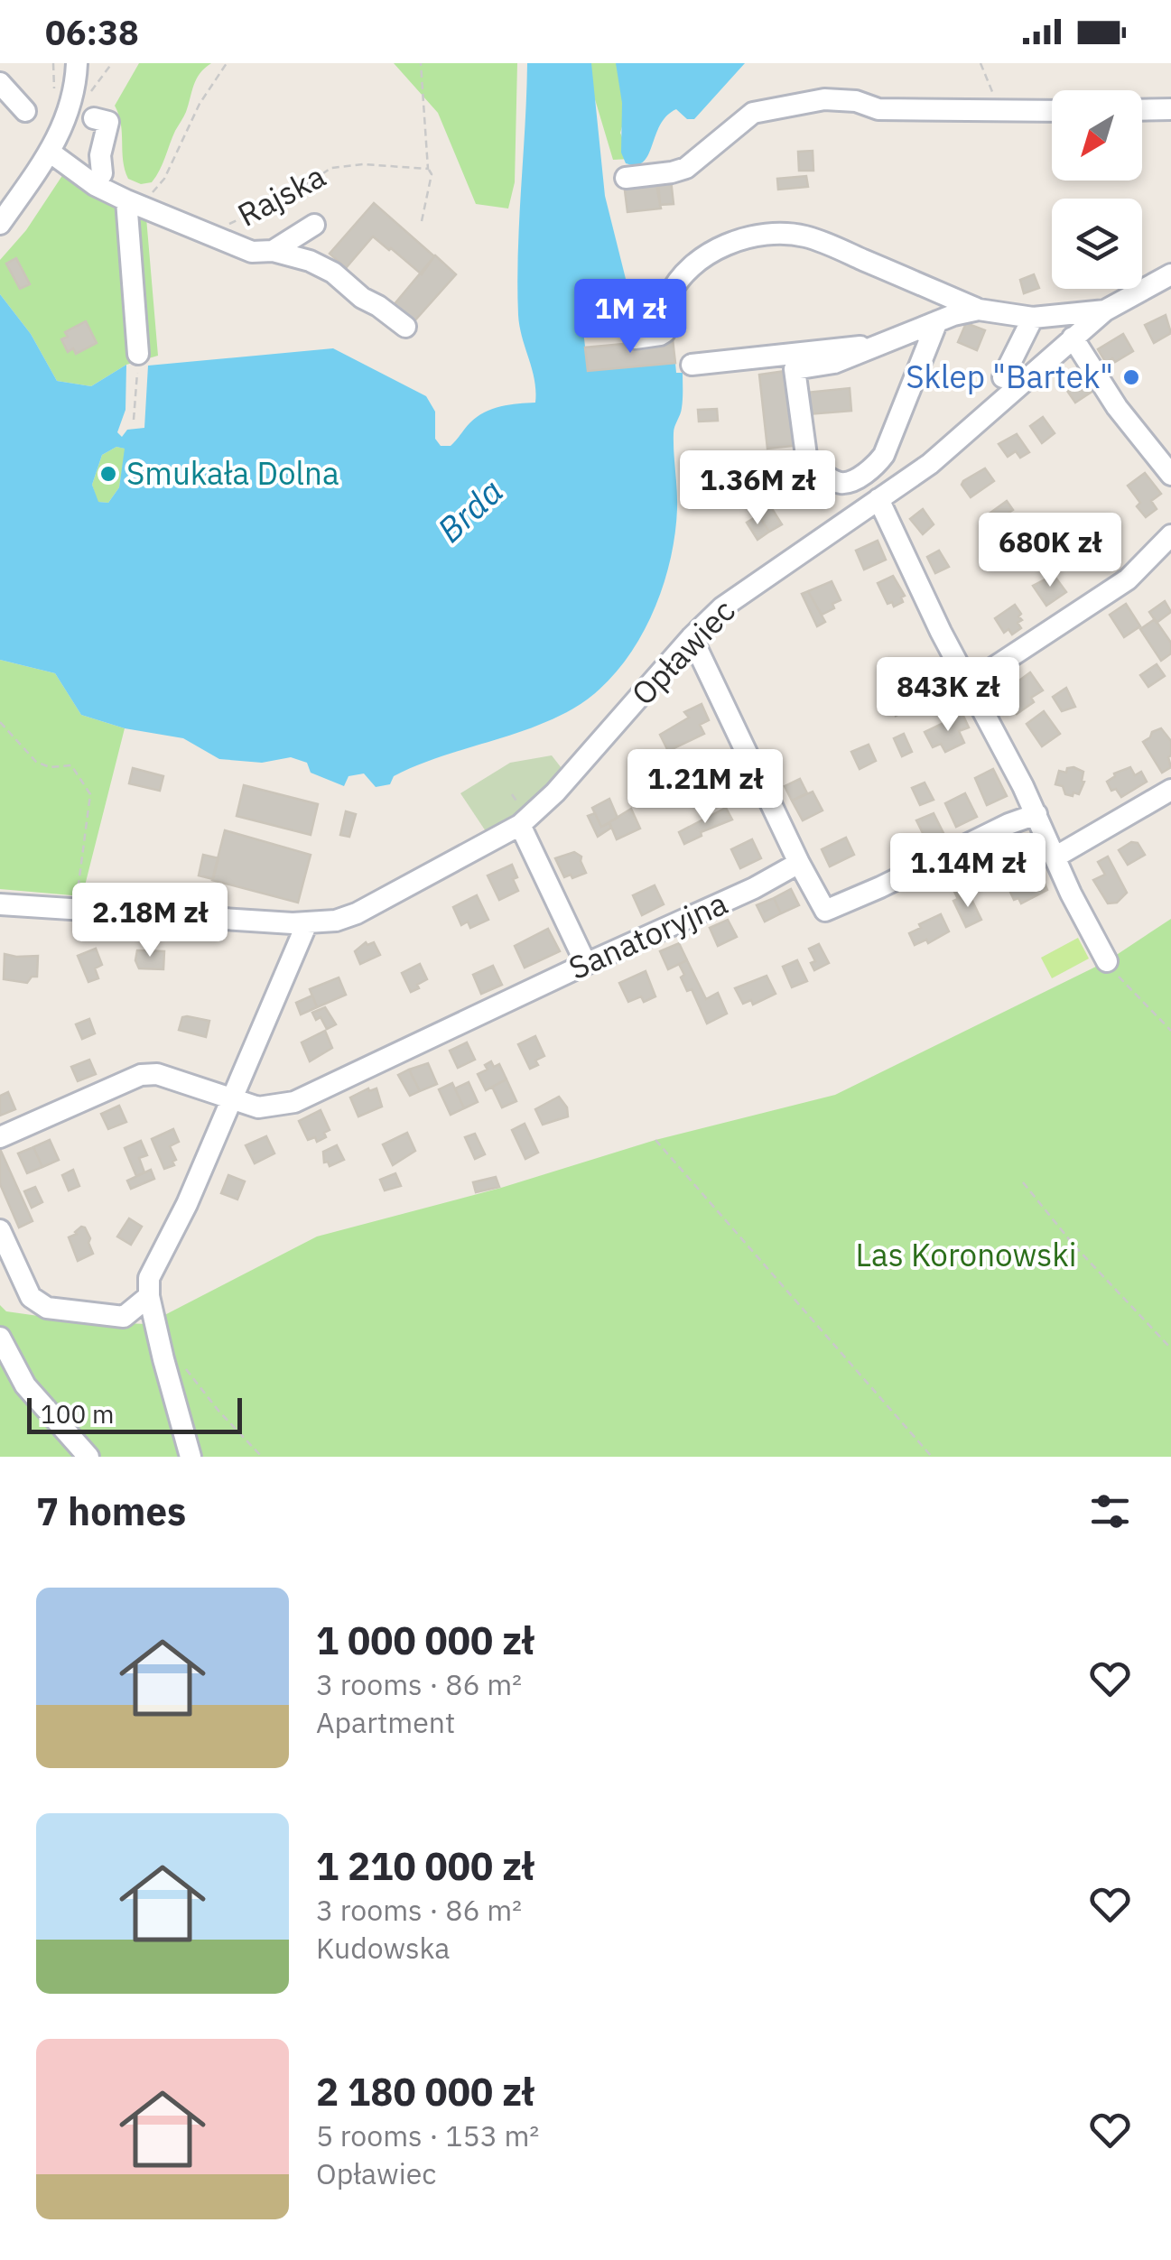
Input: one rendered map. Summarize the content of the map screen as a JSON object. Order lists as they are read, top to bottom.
{
  "streets": {
    "street": ["Rajska", "Opławiec", "Sanatoryjna"]
  },
  "water": ["Brda"],
  "parks": ["Las Koronowski"],
  "places": ["Sklep \"Bartek\"", "Smukała Dolna"],
  "scale_bar": "100 m",
  "north": "bottom left",
  "page": {
    "status": "06:38",
    "price": [
      "1M zł",
      "1.36M zł",
      "680K zł",
      "843K zł",
      "1.21M zł",
      "1.14M zł",
      "2.18M zł"
    ],
    "scale": "100 m",
    "heading": "7 homes",
    "list": [
      {
        "name": "1 000 000 zł",
        "note": "3 rooms · 86 m² · Apartment"
      },
      {
        "name": "1 210 000 zł",
        "note": "3 rooms · 86 m² · Kudowska"
      },
      {
        "name": "2 180 000 zł",
        "note": "5 rooms · 153 m² · Opławiec"
      }
    ]
  }
}
